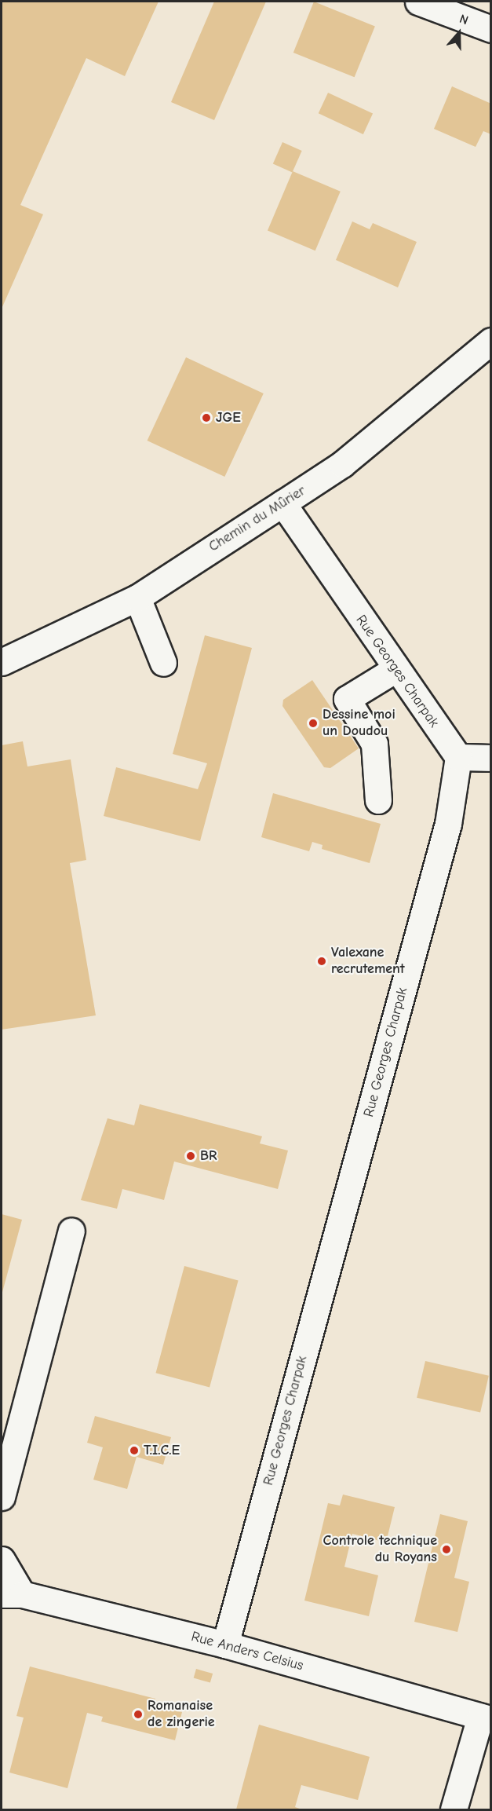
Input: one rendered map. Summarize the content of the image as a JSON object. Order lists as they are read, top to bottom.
{
  "streets": {
    "street": ["Chemin du Mûrier", "Rue Georges Charpak", "Rue Anders Celsius"]
  },
  "crossings": [
    ["Chemin du Mûrier", "Rue Georges Charpak"],
    ["Rue Georges Charpak", "Rue Anders Celsius"]
  ],
  "places": [
    "JGE",
    "Dessine moi un Doudou",
    "Valexane recrutement",
    "BR",
    "T.I.C.E",
    "Controle technique du Royans",
    "Romanaise de zingerie"
  ],
  "north": "top"
}
